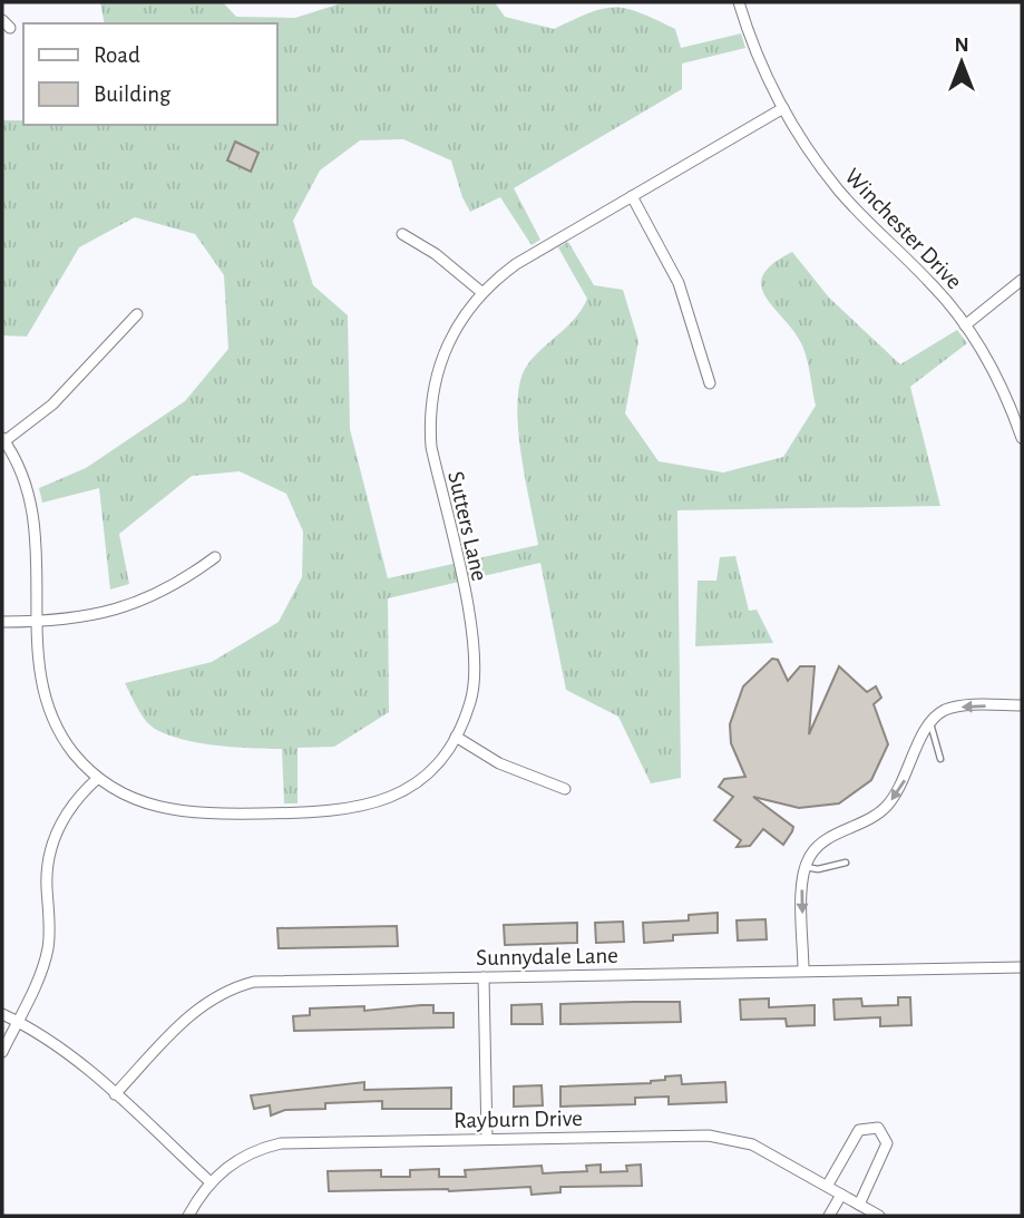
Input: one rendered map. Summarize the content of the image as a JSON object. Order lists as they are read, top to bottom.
{
  "streets": {
    "street": [
      "Winchester Drive",
      "Sutters Lane",
      "Sunnydale Lane",
      "Rayburn Drive"
    ]
  },
  "crossings": [
    ["Winchester Drive", "Sutters Lane"]
  ],
  "legend": ["Road", "Building"],
  "north": "top"
}
